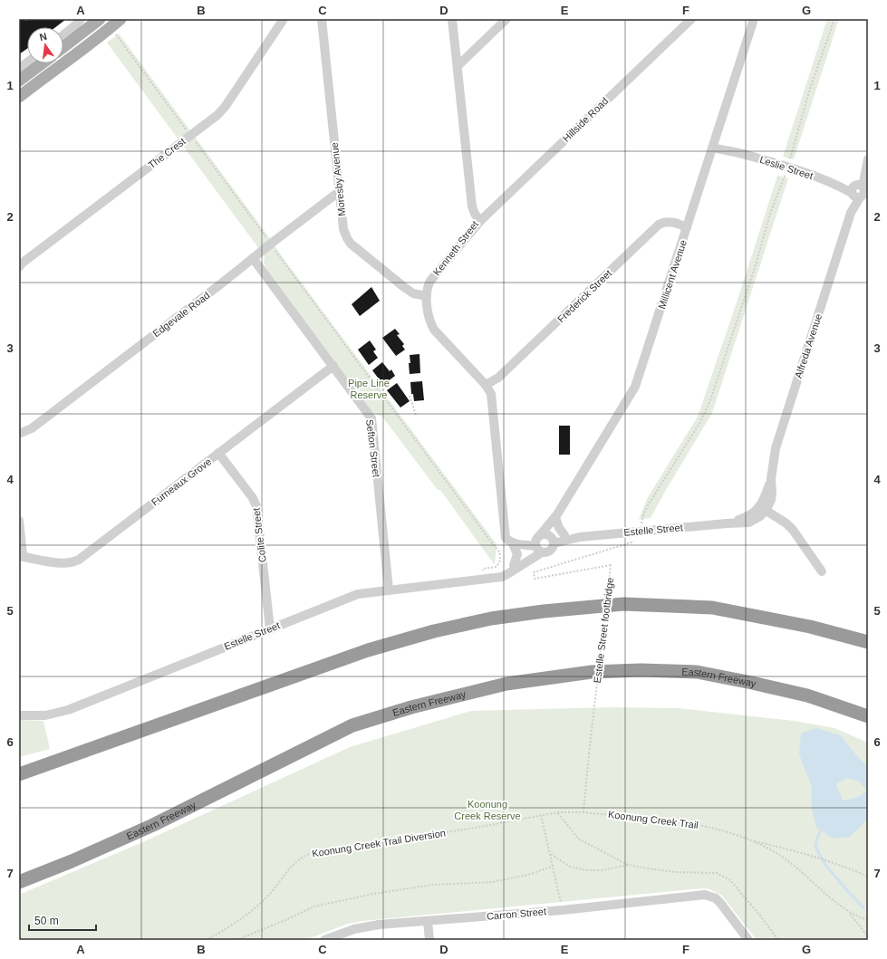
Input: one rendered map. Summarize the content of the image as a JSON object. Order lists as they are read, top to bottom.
{
  "streets": {
    "highway": ["Eastern Freeway"],
    "street": [
      "Hillside Road",
      "The Crest",
      "Leslie Street",
      "Moresby Avenue",
      "Kenneth Street",
      "Millicent Avenue",
      "Frederick Street",
      "Edgevale Road",
      "Alfreda Avenue",
      "Sefton Street",
      "Furneaux Grove",
      "Estelle Street",
      "Colite Street",
      "Carron Street"
    ],
    "path": ["Estelle Street footbridge", "Koonung Creek Trail", "Koonung Creek Trail Diversion"]
  },
  "crossings": [
    ["Hillside Road", "Kenneth Street"],
    ["Leslie Street", "Millicent Avenue"],
    ["Leslie Street", "Alfreda Avenue"],
    ["Moresby Avenue", "Kenneth Street"],
    ["Moresby Avenue", "Edgevale Road"],
    ["Kenneth Street", "Millicent Avenue"],
    ["Kenneth Street", "Frederick Street"],
    ["Kenneth Street", "Estelle Street"],
    ["Millicent Avenue", "Frederick Street"],
    ["Millicent Avenue", "Estelle Street"],
    ["Edgevale Road", "Sefton Street"],
    ["Alfreda Avenue", "Estelle Street"],
    ["Sefton Street", "Furneaux Grove"],
    ["Sefton Street", "Estelle Street"],
    ["Furneaux Grove", "Colite Street"],
    ["Estelle Street", "Colite Street"],
    ["Estelle Street", "Estelle Street footbridge"],
    ["Estelle Street footbridge", "Koonung Creek Trail"],
    ["Koonung Creek Trail", "Koonung Creek Trail Diversion"]
  ],
  "parks": ["Pipe Line Reserve", "Koonung Creek Reserve"],
  "scale_bar": "50 m",
  "north": "top",
  "grid": {
    "columns": [
      "A",
      "B",
      "C",
      "D",
      "E",
      "F",
      "G"
    ],
    "rows": [
      "1",
      "2",
      "3",
      "4",
      "5",
      "6",
      "7"
    ]
  }
}
